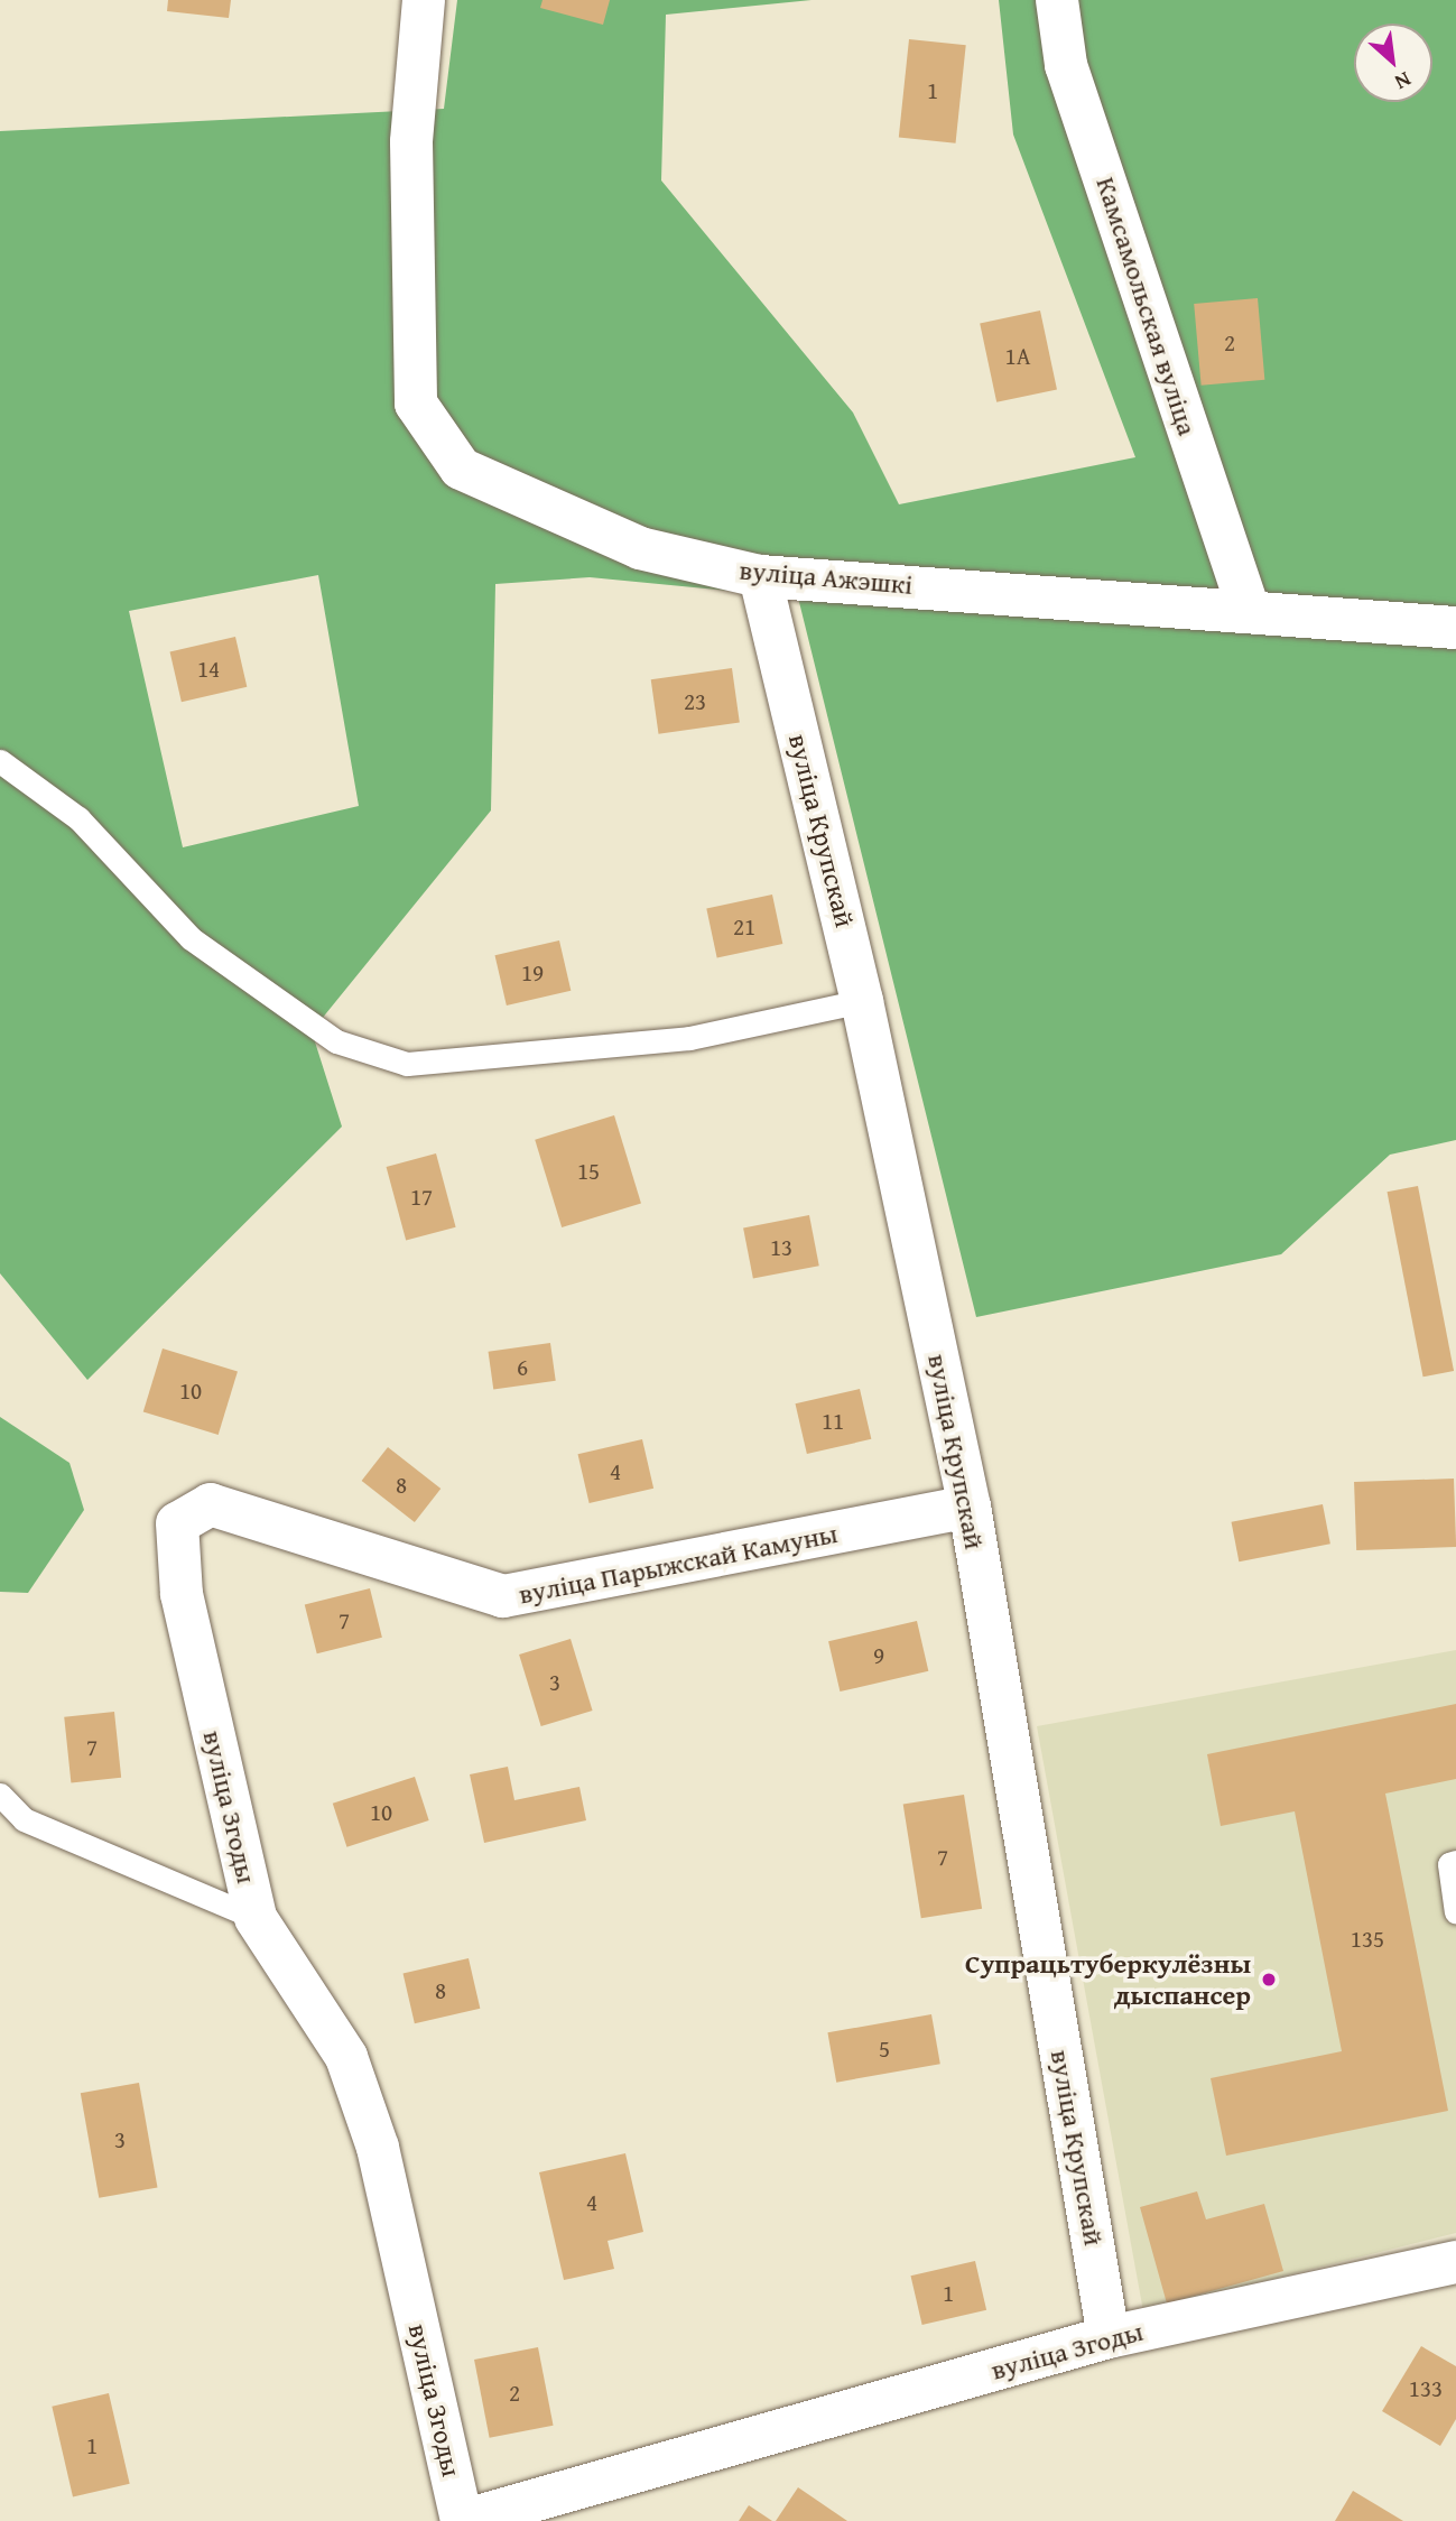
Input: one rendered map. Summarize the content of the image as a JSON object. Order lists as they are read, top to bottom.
{
  "streets": {
    "street": [
      "Камсамольская вуліца",
      "вуліца Ажэшкі",
      "вуліца Крупскай",
      "вуліца Парыжскай Камуны",
      "вуліца Згоды"
    ]
  },
  "crossings": [
    ["Камсамольская вуліца", "вуліца Ажэшкі"],
    ["вуліца Ажэшкі", "вуліца Крупскай"],
    ["вуліца Крупскай", "вуліца Парыжскай Камуны"],
    ["вуліца Крупскай", "вуліца Згоды"],
    ["вуліца Парыжскай Камуны", "вуліца Згоды"]
  ],
  "places": ["Супрацьтуберкулёзны дыспансер"],
  "house_numbers": [
    "1",
    "2",
    "1А",
    "14",
    "23",
    "21",
    "19",
    "15",
    "17",
    "13",
    "6",
    "10",
    "11",
    "4",
    "8",
    "7",
    "9",
    "3",
    "7",
    "10",
    "7",
    "135",
    "8",
    "5",
    "3",
    "4",
    "1",
    "133",
    "2",
    "1"
  ],
  "north": "bottom right"
}
